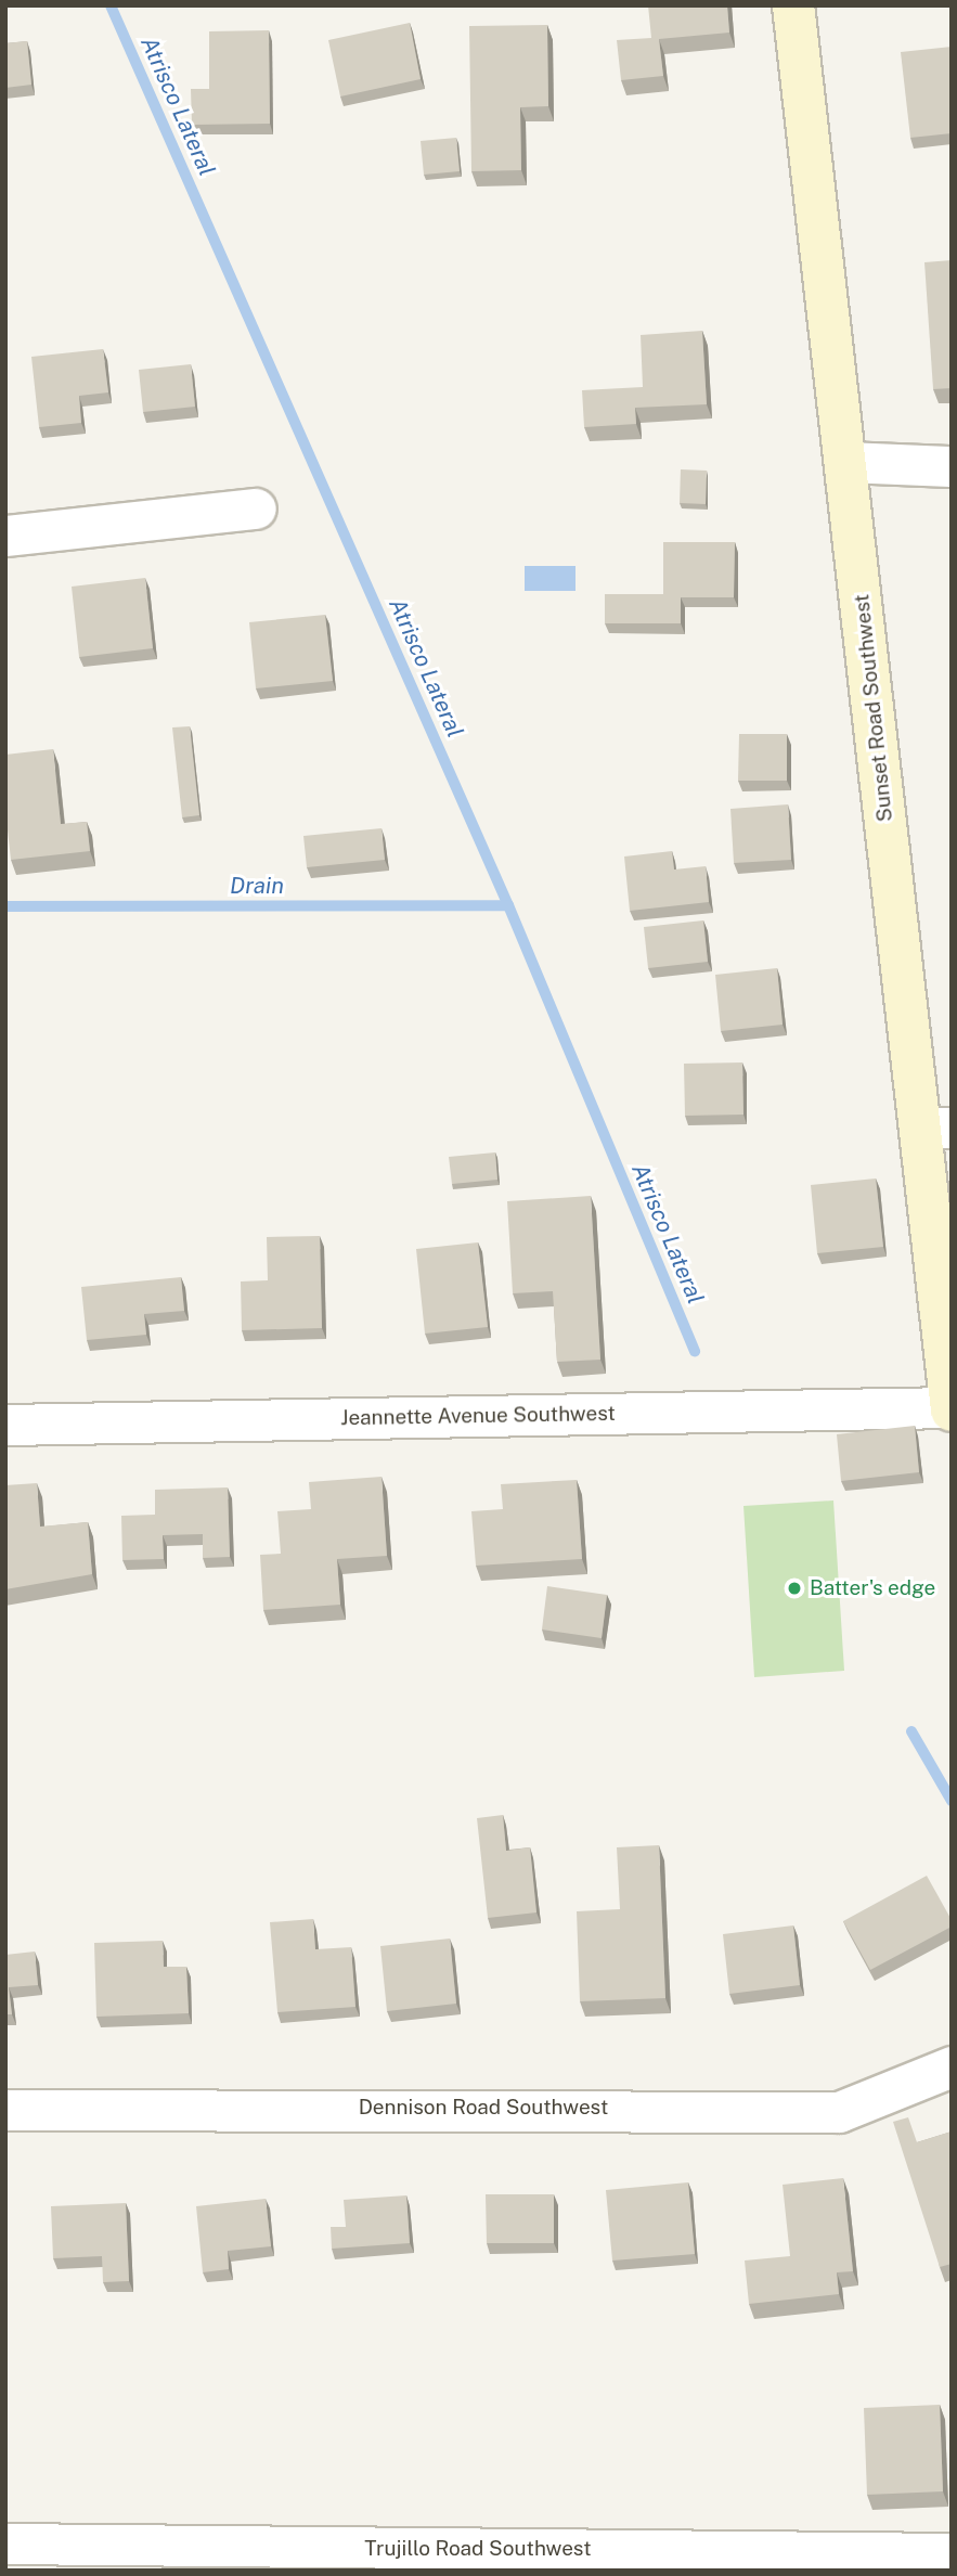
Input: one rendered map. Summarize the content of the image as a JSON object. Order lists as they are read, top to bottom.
{
  "streets": {
    "street": [
      "Sunset Road Southwest",
      "Jeannette Avenue Southwest",
      "Dennison Road Southwest",
      "Trujillo Road Southwest"
    ]
  },
  "crossings": [
    ["Sunset Road Southwest", "Jeannette Avenue Southwest"]
  ],
  "water": ["Atrisco Lateral", "Drain"],
  "places": ["Batter's edge"]
}
